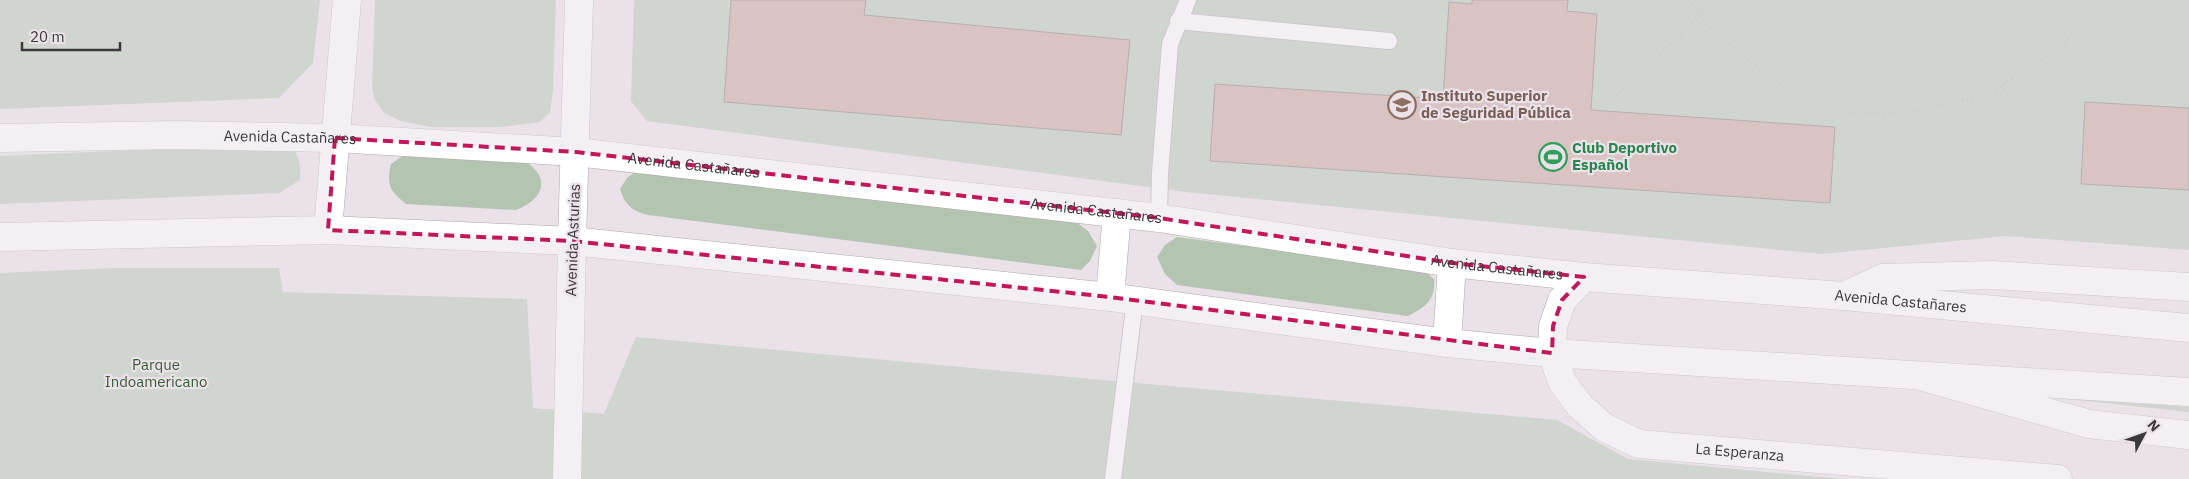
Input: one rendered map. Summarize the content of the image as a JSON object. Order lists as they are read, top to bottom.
{
  "streets": {
    "main road": ["Avenida Castañares", "Avenida Asturias", "La Esperanza"]
  },
  "crossings": [
    ["Avenida Castañares", "Avenida Asturias"],
    ["Avenida Castañares", "La Esperanza"]
  ],
  "parks": ["Parque Indoamericano"],
  "places": {
    "school or university": ["Instituto Superior de Seguridad Pública"],
    "sports": ["Club Deportivo Español"]
  },
  "scale_bar": "20 m",
  "north": "top right"
}
